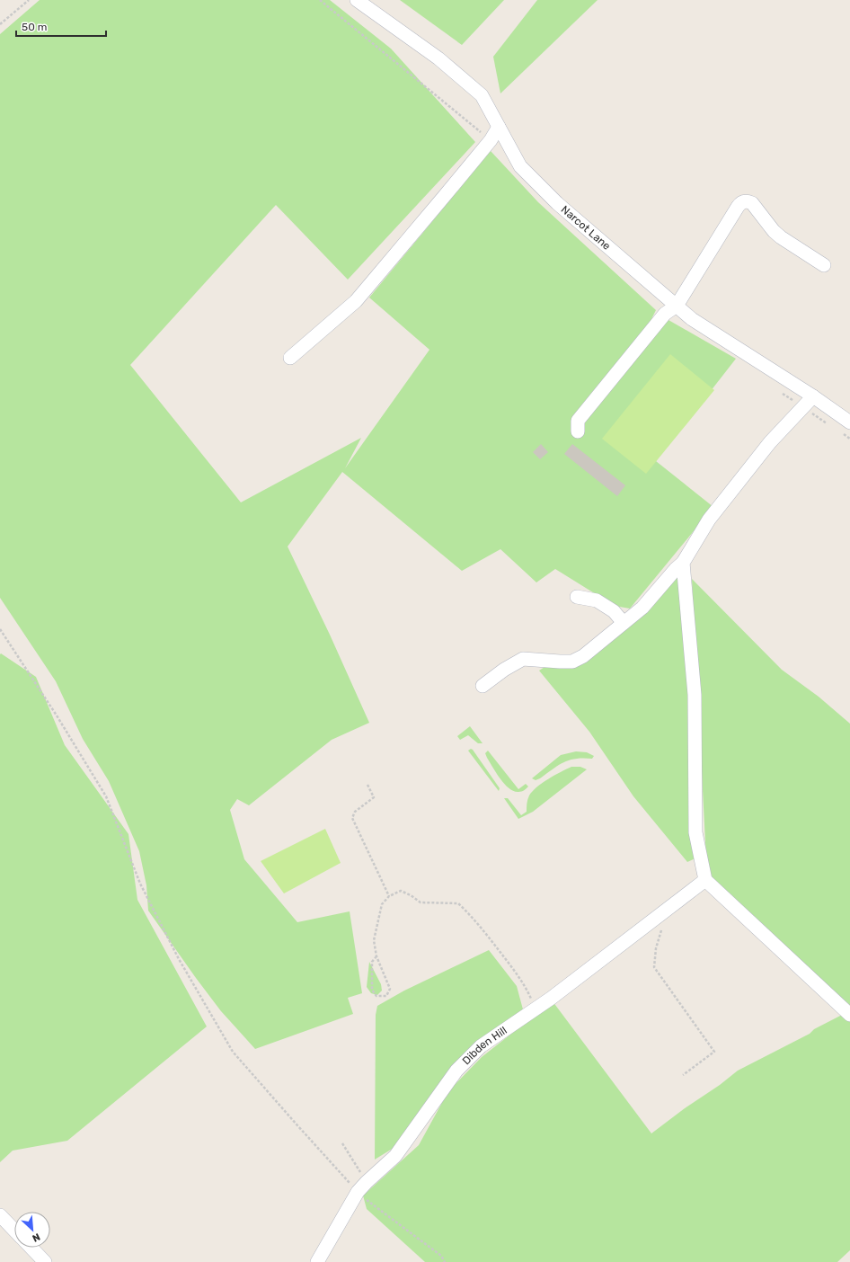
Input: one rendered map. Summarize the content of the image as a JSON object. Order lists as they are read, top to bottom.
{
  "streets": {
    "street": ["Narcot Lane", "Dibden Hill"]
  },
  "scale_bar": "50 m",
  "north": "bottom right"
}
